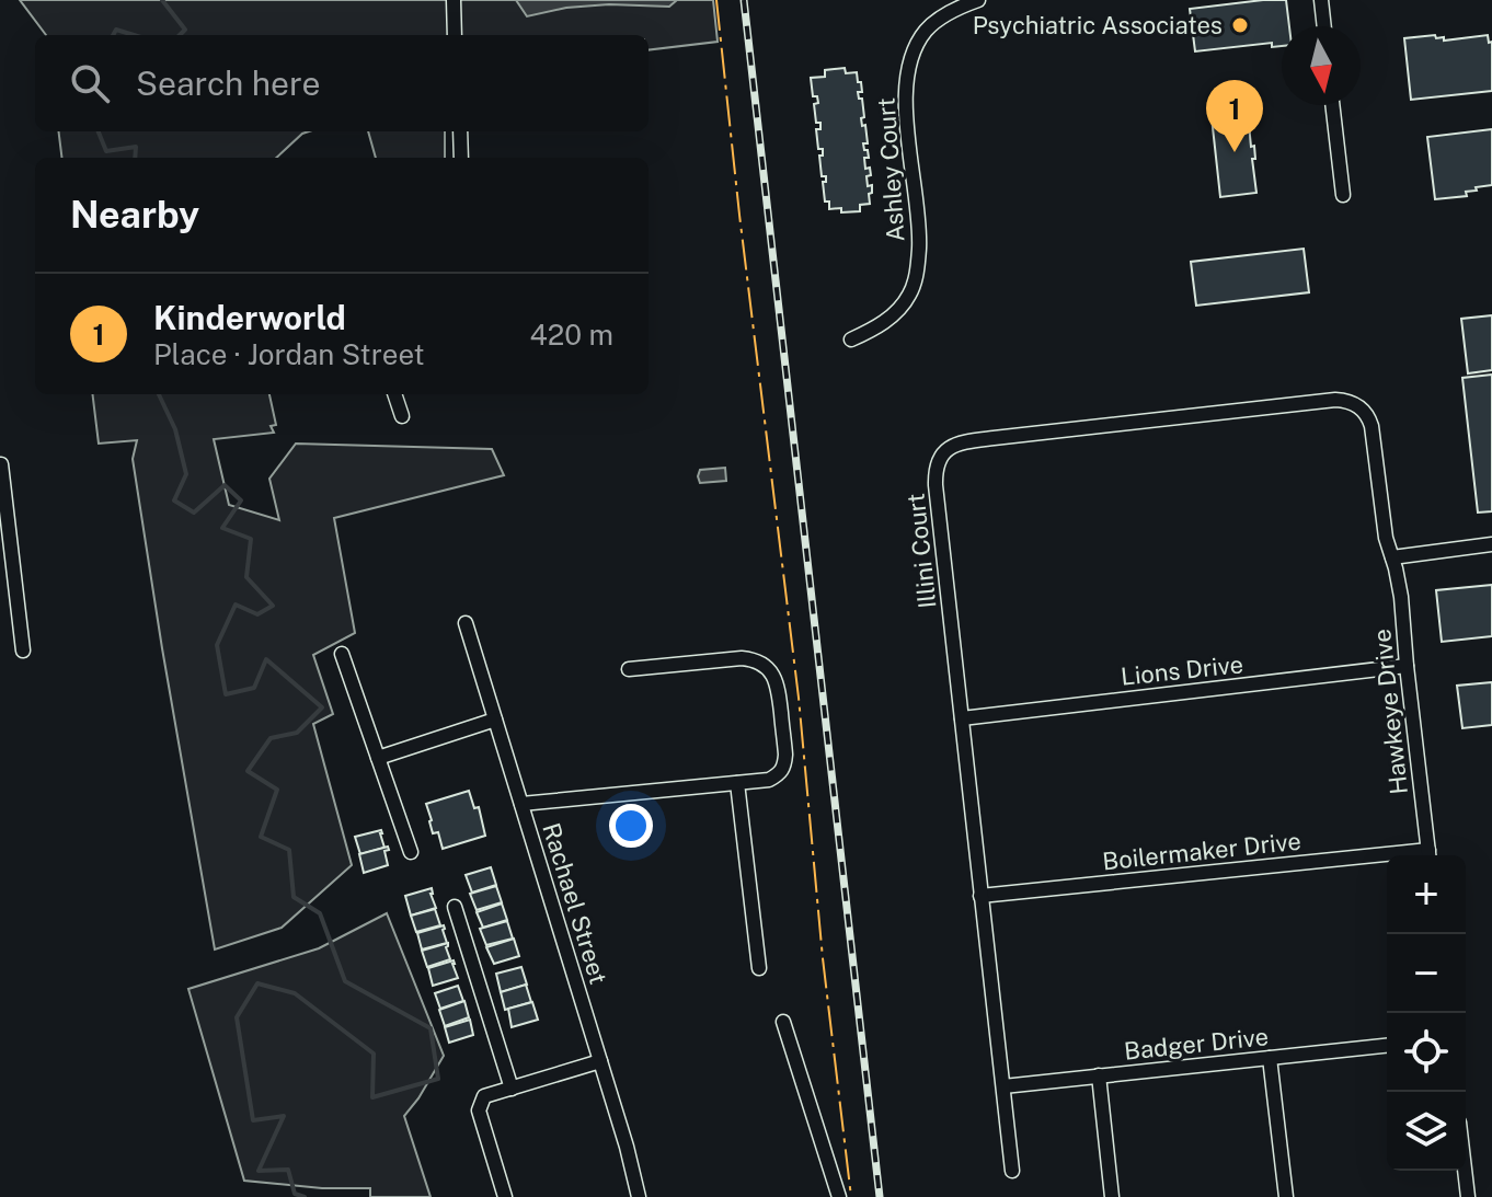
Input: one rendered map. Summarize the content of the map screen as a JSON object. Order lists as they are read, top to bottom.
{
  "streets": {
    "street": [
      "Ashley Court",
      "Illini Court",
      "Lions Drive",
      "Hawkeye Drive",
      "Boilermaker Drive",
      "Rachael Street",
      "Badger Drive"
    ]
  },
  "crossings": [
    ["Illini Court", "Lions Drive"],
    ["Illini Court", "Hawkeye Drive"],
    ["Illini Court", "Boilermaker Drive"],
    ["Illini Court", "Badger Drive"],
    ["Lions Drive", "Hawkeye Drive"]
  ],
  "places": ["Psychiatric Associates"],
  "north": "bottom",
  "page": {
    "search": "Search here",
    "pins": "1",
    "heading": "Nearby",
    "list": [
      {
        "mark": "1",
        "name": "Kinderworld",
        "note": "Place · Jordan Street",
        "value": "420 m"
      }
    ],
    "map_buttons": ["+", "−"]
  }
}
